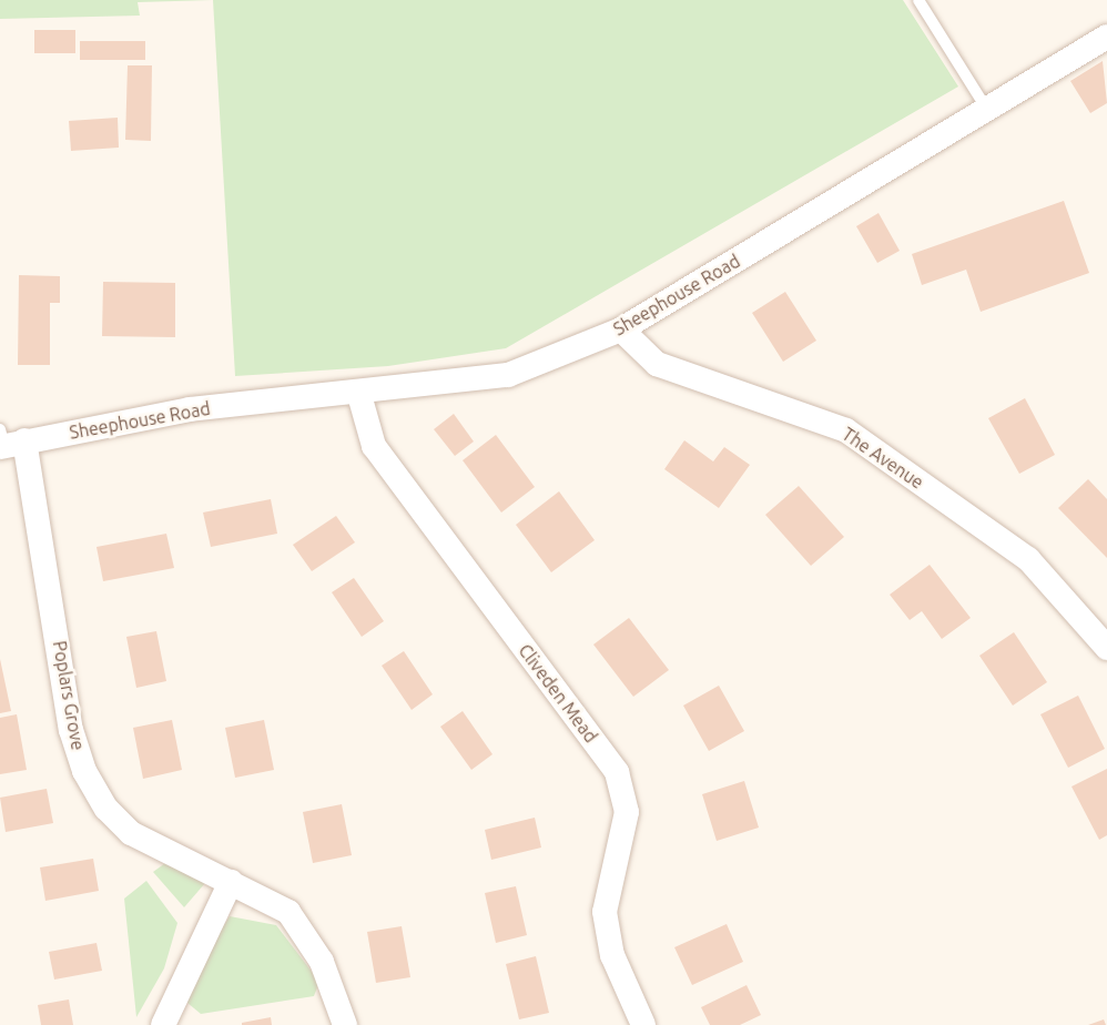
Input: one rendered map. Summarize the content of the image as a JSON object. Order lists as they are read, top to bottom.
{
  "streets": {
    "street": [
      "Sheephouse Road",
      "The Avenue",
      "Cliveden Mead",
      "Poplars Grove"
    ]
  },
  "crossings": [
    ["Sheephouse Road", "The Avenue"],
    ["Sheephouse Road", "Cliveden Mead"],
    ["Sheephouse Road", "Poplars Grove"]
  ]
}
